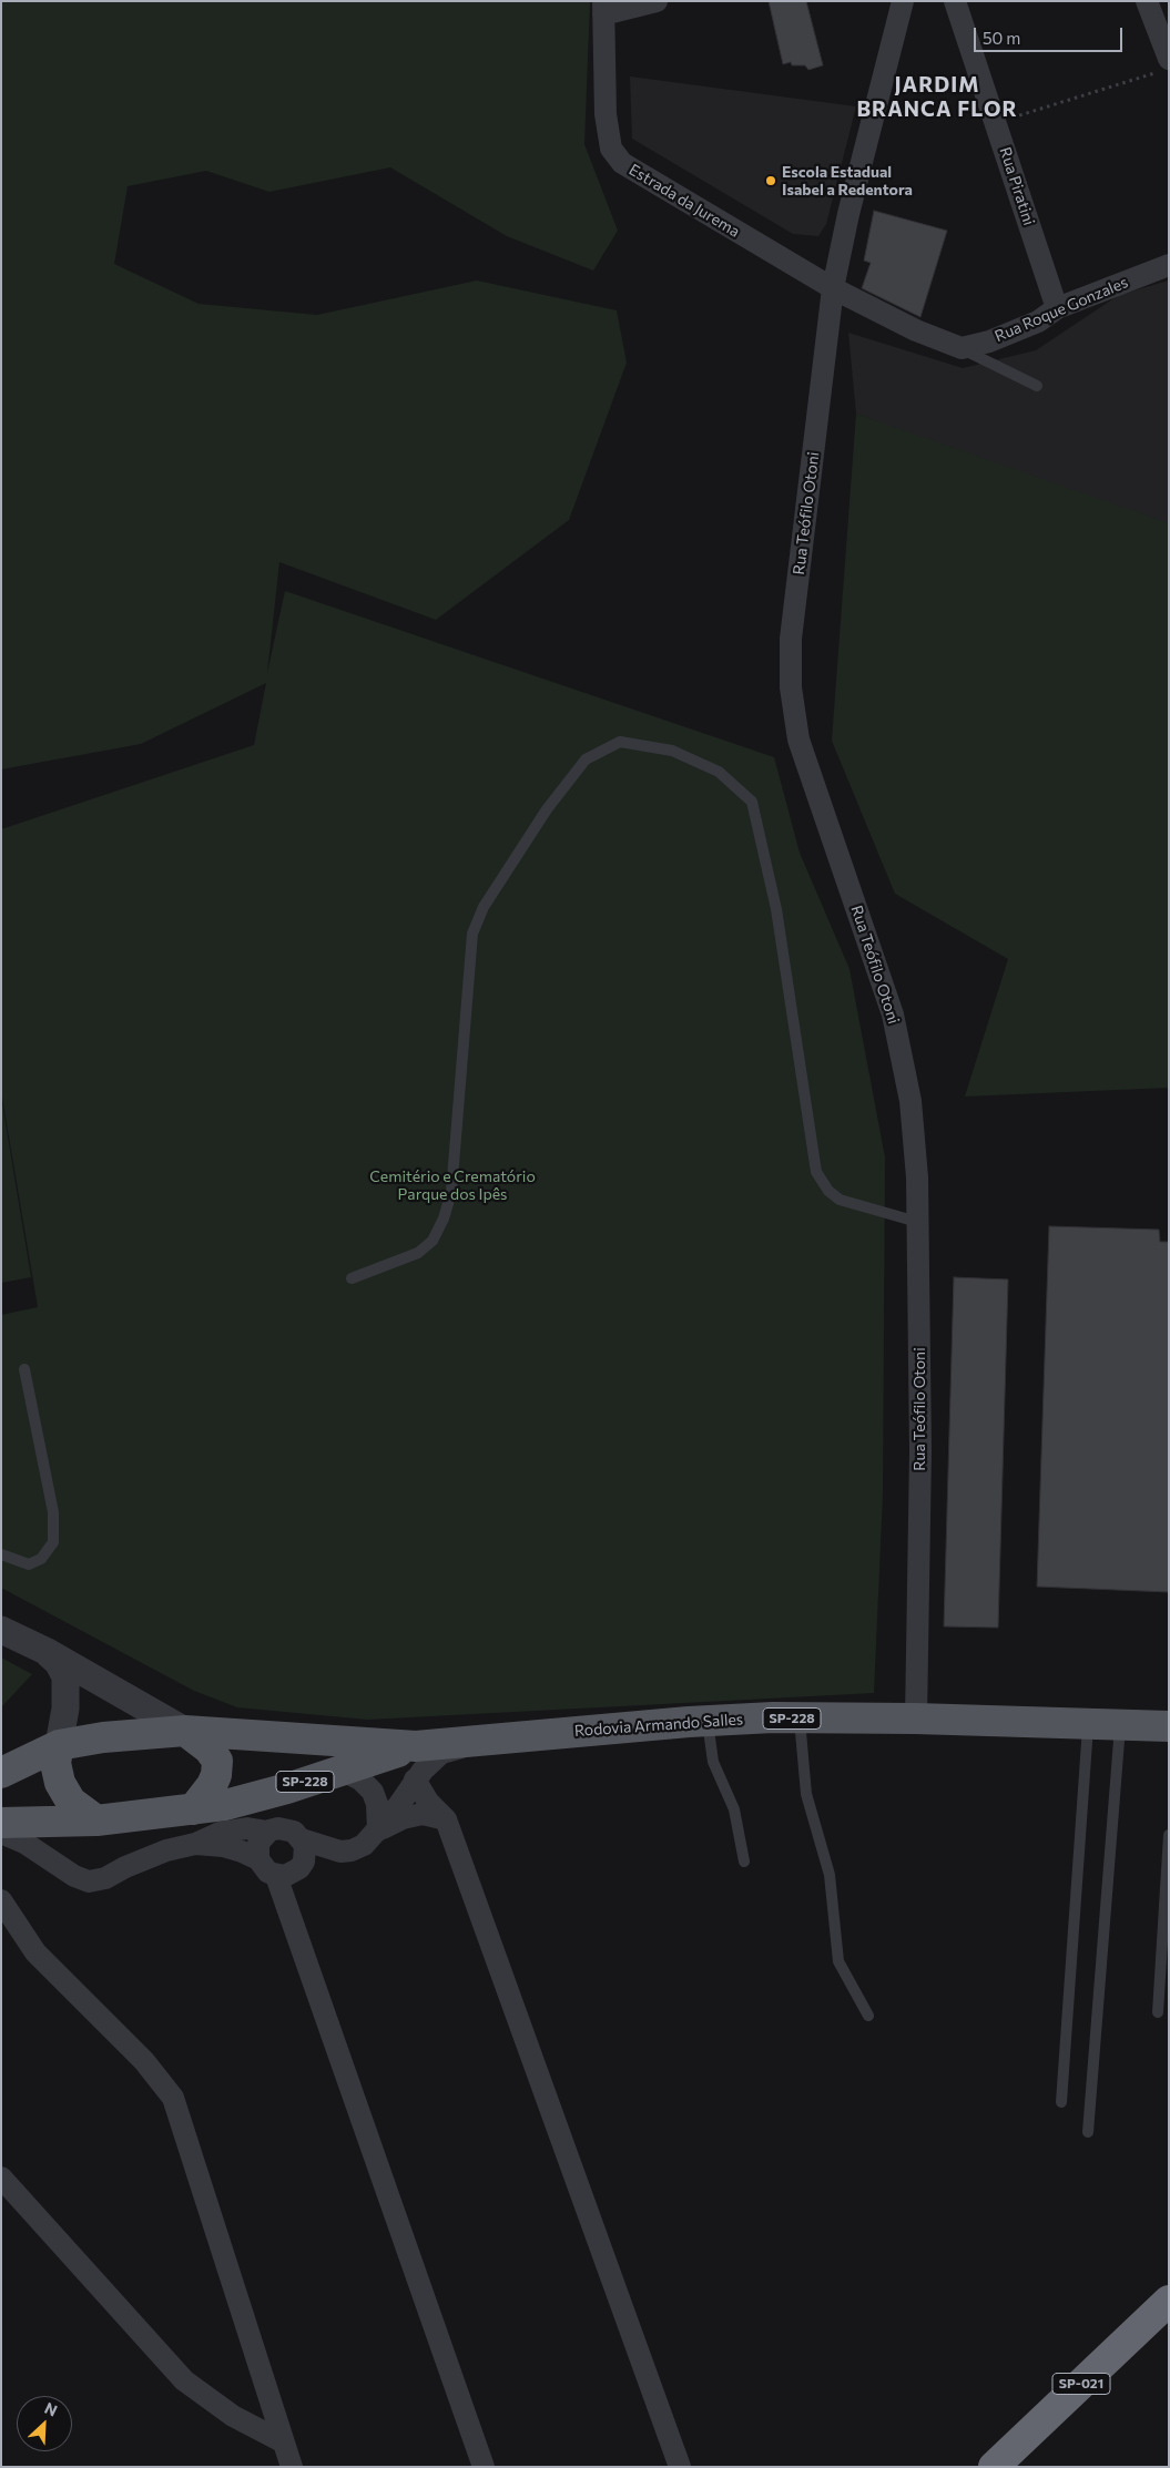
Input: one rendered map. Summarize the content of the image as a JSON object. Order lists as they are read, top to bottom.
{
  "streets": {
    "highway": ["SP-021"],
    "main road": ["SP-228", "Rodovia Armando Salles"],
    "street": [
      "Rua Piratini",
      "Estrada da Jurema",
      "Rua Roque Gonzales",
      "Rua Teófilo Otoni"
    ]
  },
  "crossings": [
    ["Rua Piratini", "Rua Roque Gonzales"],
    ["Estrada da Jurema", "Rua Teófilo Otoni"],
    ["Rua Teófilo Otoni", "Rodovia Armando Salles"]
  ],
  "districts": ["JARDIM BRANCA FLOR"],
  "parks": ["Cemitério e Crematório Parque dos Ipês"],
  "places": ["Escola Estadual Isabel a Redentora"],
  "scale_bar": "50 m",
  "north": "top right"
}
